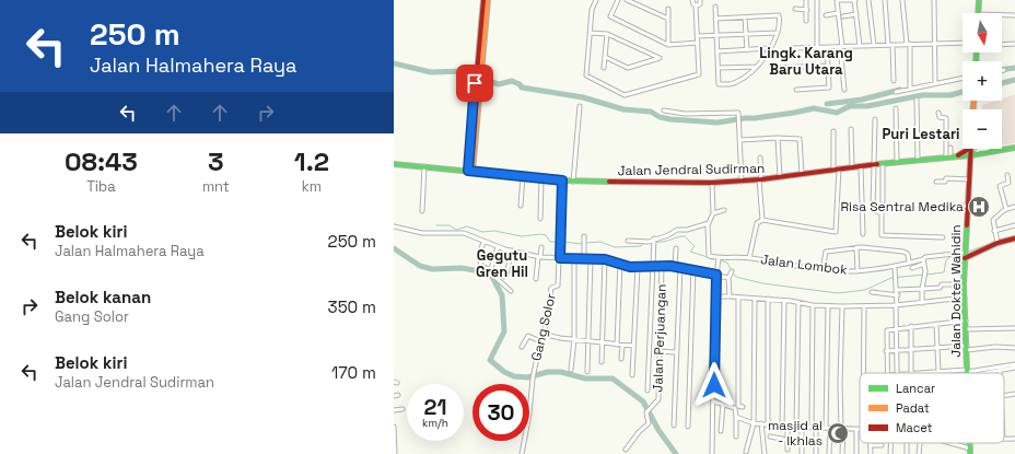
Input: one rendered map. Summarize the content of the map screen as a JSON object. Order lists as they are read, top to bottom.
{
  "streets": {
    "main road": ["Jalan Jendral Sudirman", "Jalan Dokter Wahidin"],
    "street": ["Jalan Lombok", "Gang Solor", "Jalan Perjuangan"]
  },
  "crossings": [
    ["Jalan Jendral Sudirman", "Jalan Dokter Wahidin"],
    ["Jalan Jendral Sudirman", "Gang Solor"],
    ["Jalan Lombok", "Jalan Dokter Wahidin"]
  ],
  "districts": ["Lingk. Karang Baru Utara", "Puri Lestari", "Gegutu Gren Hil"],
  "places": {
    "hospital": ["Risa Sentral Medika"],
    "mosque": ["masjid al - Ikhlas"]
  },
  "legend": ["Lancar", "Padat", "Macet"],
  "north": "bottom",
  "page": {
    "turn": ["250 m", "Jalan Halmahera Raya"],
    "map_buttons": ["+", "−"],
    "eta": [
      "08:43",
      "Tiba",
      "3",
      "mnt",
      "1.2",
      "km"
    ],
    "list": [
      {
        "name": "Belok kiri",
        "note": "Jalan Halmahera Raya",
        "value": "250 m"
      },
      {
        "name": "Belok kanan",
        "note": "Gang Solor",
        "value": "350 m"
      },
      {
        "name": "Belok kiri",
        "note": "Jalan Jendral Sudirman",
        "value": "170 m"
      }
    ],
    "speed": "21 km/h",
    "limit": "30"
  }
}
